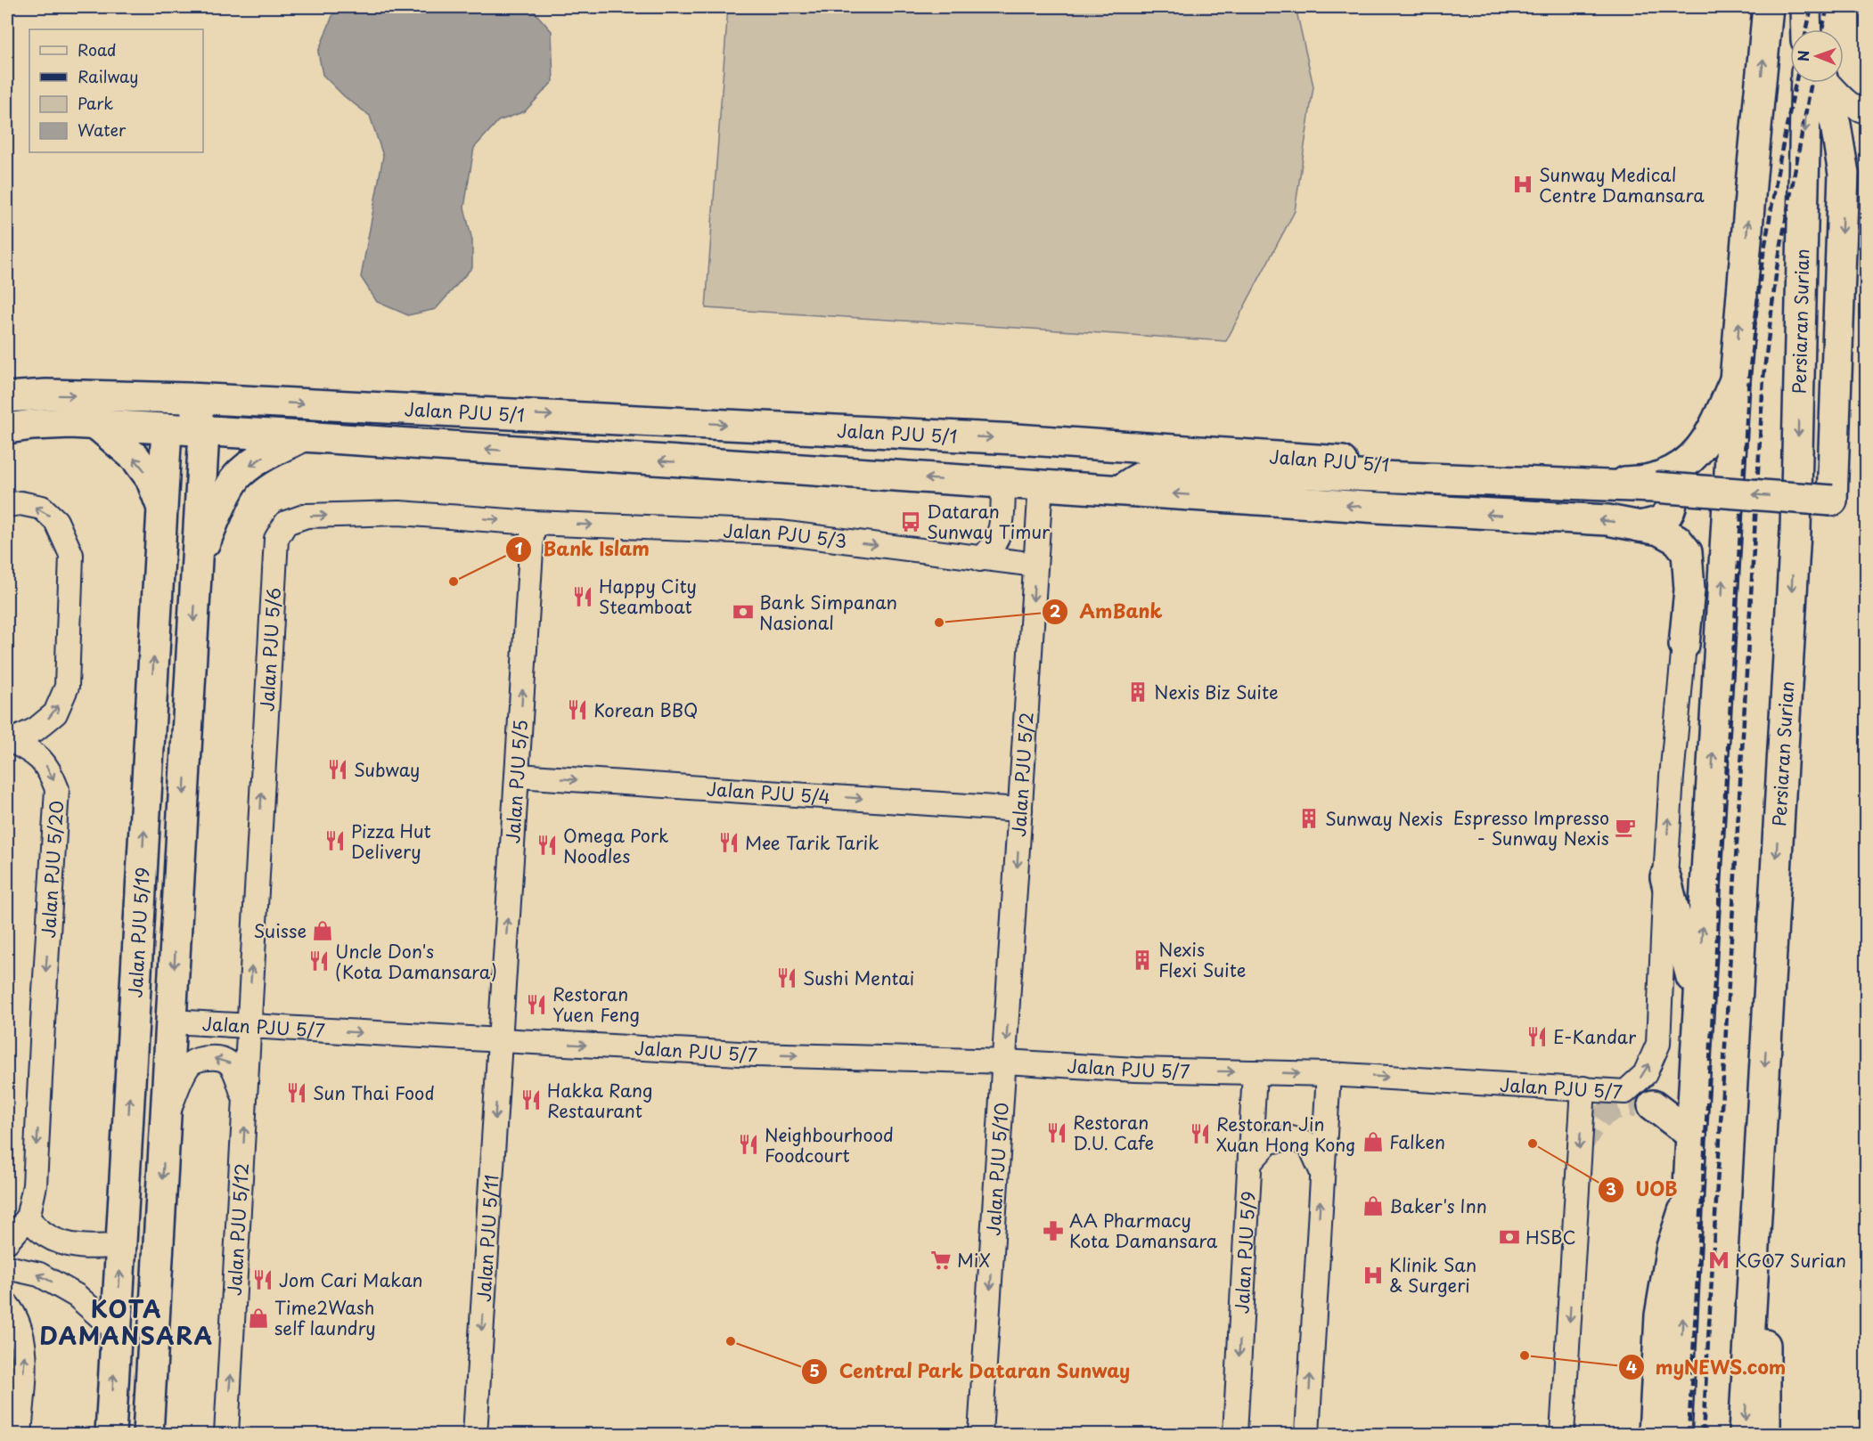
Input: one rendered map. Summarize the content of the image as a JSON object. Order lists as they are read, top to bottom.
{
  "streets": {
    "street": [
      "Persiaran Surian",
      "Jalan PJU 5/1",
      "Jalan PJU 5/3",
      "Jalan PJU 5/6",
      "Jalan PJU 5/2",
      "Jalan PJU 5/5",
      "Jalan PJU 5/4",
      "Jalan PJU 5/20",
      "Jalan PJU 5/19",
      "Jalan PJU 5/7",
      "Jalan PJU 5/10",
      "Jalan PJU 5/12",
      "Jalan PJU 5/11",
      "Jalan PJU 5/9"
    ]
  },
  "crossings": [
    ["Jalan PJU 5/1", "Jalan PJU 5/2"],
    ["Jalan PJU 5/1", "Jalan PJU 5/19"],
    ["Jalan PJU 5/1", "Jalan PJU 5/7"],
    ["Jalan PJU 5/3", "Jalan PJU 5/6"],
    ["Jalan PJU 5/3", "Jalan PJU 5/2"],
    ["Jalan PJU 5/3", "Jalan PJU 5/5"],
    ["Jalan PJU 5/6", "Jalan PJU 5/5"],
    ["Jalan PJU 5/6", "Jalan PJU 5/7"],
    ["Jalan PJU 5/6", "Jalan PJU 5/12"],
    ["Jalan PJU 5/2", "Jalan PJU 5/4"],
    ["Jalan PJU 5/2", "Jalan PJU 5/7"],
    ["Jalan PJU 5/2", "Jalan PJU 5/10"],
    ["Jalan PJU 5/5", "Jalan PJU 5/4"],
    ["Jalan PJU 5/5", "Jalan PJU 5/7"],
    ["Jalan PJU 5/5", "Jalan PJU 5/11"],
    ["Jalan PJU 5/7", "Jalan PJU 5/10"],
    ["Jalan PJU 5/7", "Jalan PJU 5/12"],
    ["Jalan PJU 5/7", "Jalan PJU 5/11"],
    ["Jalan PJU 5/7", "Jalan PJU 5/9"]
  ],
  "one_way": [
    "Jalan PJU 5/3",
    "Jalan PJU 5/2",
    "Jalan PJU 5/5",
    "Jalan PJU 5/4",
    "Jalan PJU 5/7",
    "Jalan PJU 5/10",
    "Jalan PJU 5/11"
  ],
  "districts": ["KOTA DAMANSARA"],
  "places": {
    "hospital": ["Sunway Medical Centre Damansara", "Klinik San & Surgeri"],
    "bus stop": ["Dataran Sunway Timur"],
    "other": [
      "Bank Islam",
      "AmBank",
      "UOB",
      "Central Park Dataran Sunway",
      "myNEWS.com"
    ],
    "restaurant": [
      "Happy City Steamboat",
      "Korean BBQ",
      "Subway",
      "Pizza Hut Delivery",
      "Mee Tarik Tarik",
      "Omega Pork Noodles",
      "Uncle Don's (Kota Damansara)",
      "Sushi Mentai",
      "Restoran Yuen Feng",
      "E-Kandar",
      "Sun Thai Food",
      "Hakka Rang Restaurant",
      "Restoran D.U. Cafe",
      "Restoran Jin Xuan Hong Kong",
      "Neighbourhood Foodcourt",
      "Jom Cari Makan"
    ],
    "bank": ["Bank Simpanan Nasional", "HSBC"],
    "building": ["Nexis Biz Suite", "Sunway Nexis", "Nexis Flexi Suite"],
    "cafe": ["Espresso Impresso - Sunway Nexis"],
    "shop": [
      "Suisse",
      "Falken",
      "Baker's Inn",
      "Time2Wash self laundry"
    ],
    "pharmacy": ["AA Pharmacy Kota Damansara"],
    "supermarket": ["MiX"],
    "metro station": ["KG07 Surian"]
  },
  "legend": [
    "Road",
    "Railway",
    "Park",
    "Water"
  ],
  "north": "left"
}
